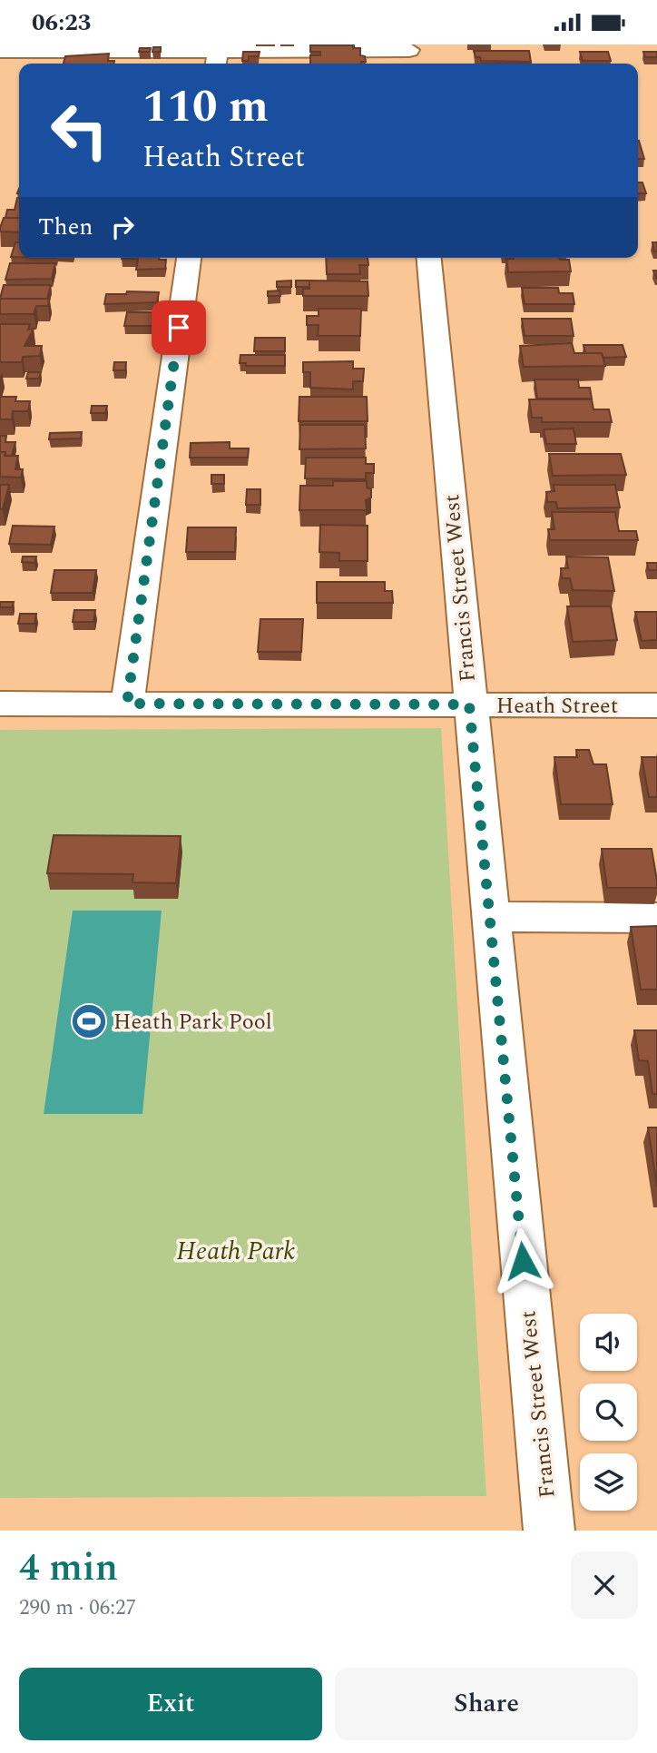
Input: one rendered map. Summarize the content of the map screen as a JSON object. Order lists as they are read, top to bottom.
{
  "streets": {
    "street": ["Francis Street West", "Heath Street"]
  },
  "crossings": [
    ["Francis Street West", "Heath Street"]
  ],
  "parks": ["Heath Park"],
  "places": {
    "sports": ["Heath Park Pool"]
  },
  "page": {
    "status": "06:23",
    "turn": ["110 m", "Heath Street"],
    "then": "Then",
    "heading": ["4 min", "290 m · 06:27"],
    "buttons": ["Exit", "Share"]
  }
}
